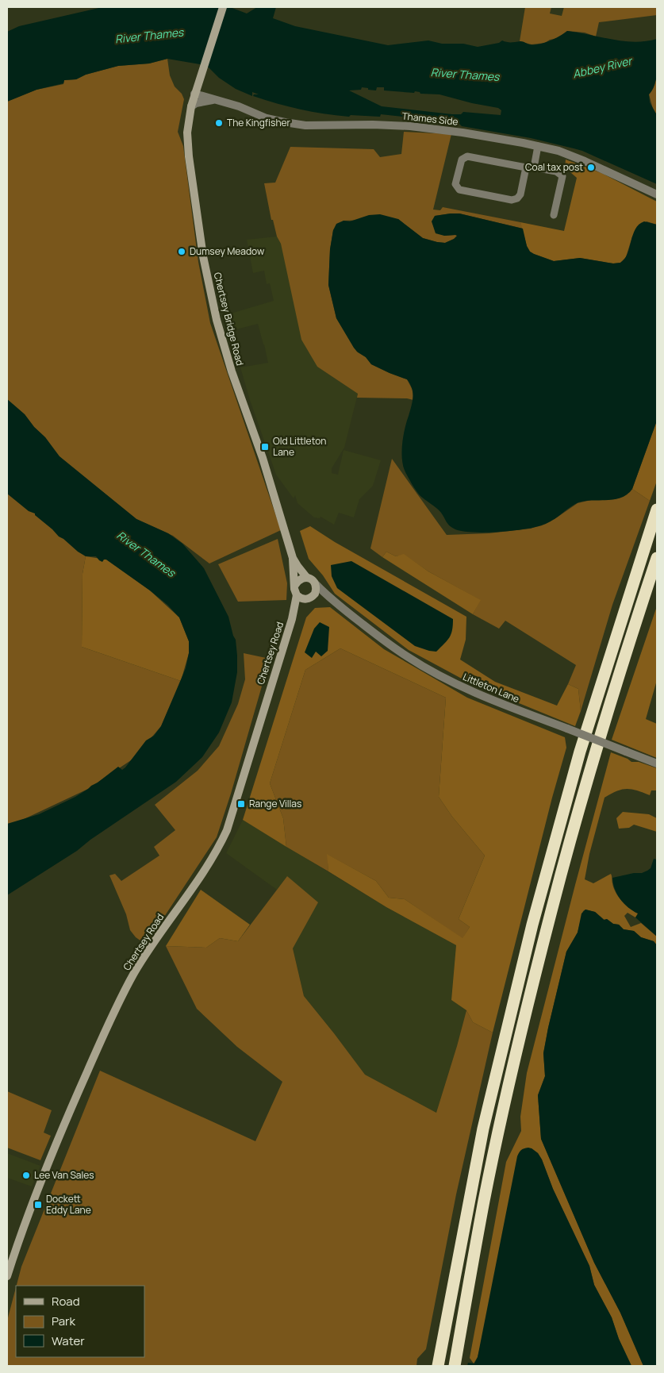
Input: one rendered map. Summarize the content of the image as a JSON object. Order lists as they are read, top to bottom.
{
  "streets": {
    "main road": ["Chertsey Bridge Road", "Chertsey Road"],
    "street": ["Thames Side", "Littleton Lane"]
  },
  "crossings": [
    ["Thames Side", "Chertsey Bridge Road"],
    ["Chertsey Bridge Road", "Chertsey Road"],
    ["Chertsey Bridge Road", "Littleton Lane"],
    ["Chertsey Road", "Littleton Lane"]
  ],
  "water": ["River Thames", "Abbey River"],
  "places": {
    "other": [
      "The Kingfisher",
      "Coal tax post",
      "Dumsey Meadow",
      "Lee Van Sales"
    ],
    "transit": ["Old Littleton Lane", "Range Villas", "Dockett Eddy Lane"]
  },
  "legend": ["Road", "Park", "Water"]
}
